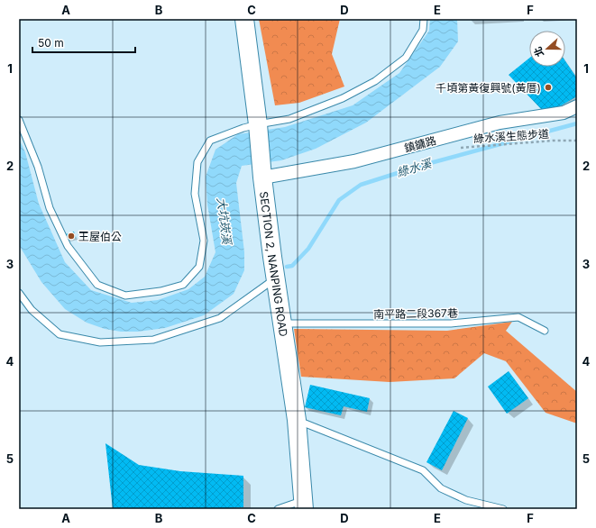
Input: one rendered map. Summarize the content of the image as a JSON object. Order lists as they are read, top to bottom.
{
  "streets": {
    "street": ["鎮鏞路", "SECTION 2, NANPING ROAD"],
    "lane": ["南平路二段367巷"],
    "path": ["綠水溪生態步道"]
  },
  "crossings": [
    ["綠水溪生態步道", "鎮鏞路"],
    ["鎮鏞路", "SECTION 2, NANPING ROAD"],
    ["SECTION 2, NANPING ROAD", "南平路二段367巷"]
  ],
  "water": ["綠水溪", "大坑崁溪"],
  "places": ["千頃第黃復興號(黃厝)", "王屋伯公"],
  "scale_bar": "50 m",
  "north": "left",
  "grid": {
    "columns": [
      "A",
      "B",
      "C",
      "D",
      "E",
      "F"
    ],
    "rows": [
      "1",
      "2",
      "3",
      "4",
      "5"
    ]
  }
}
